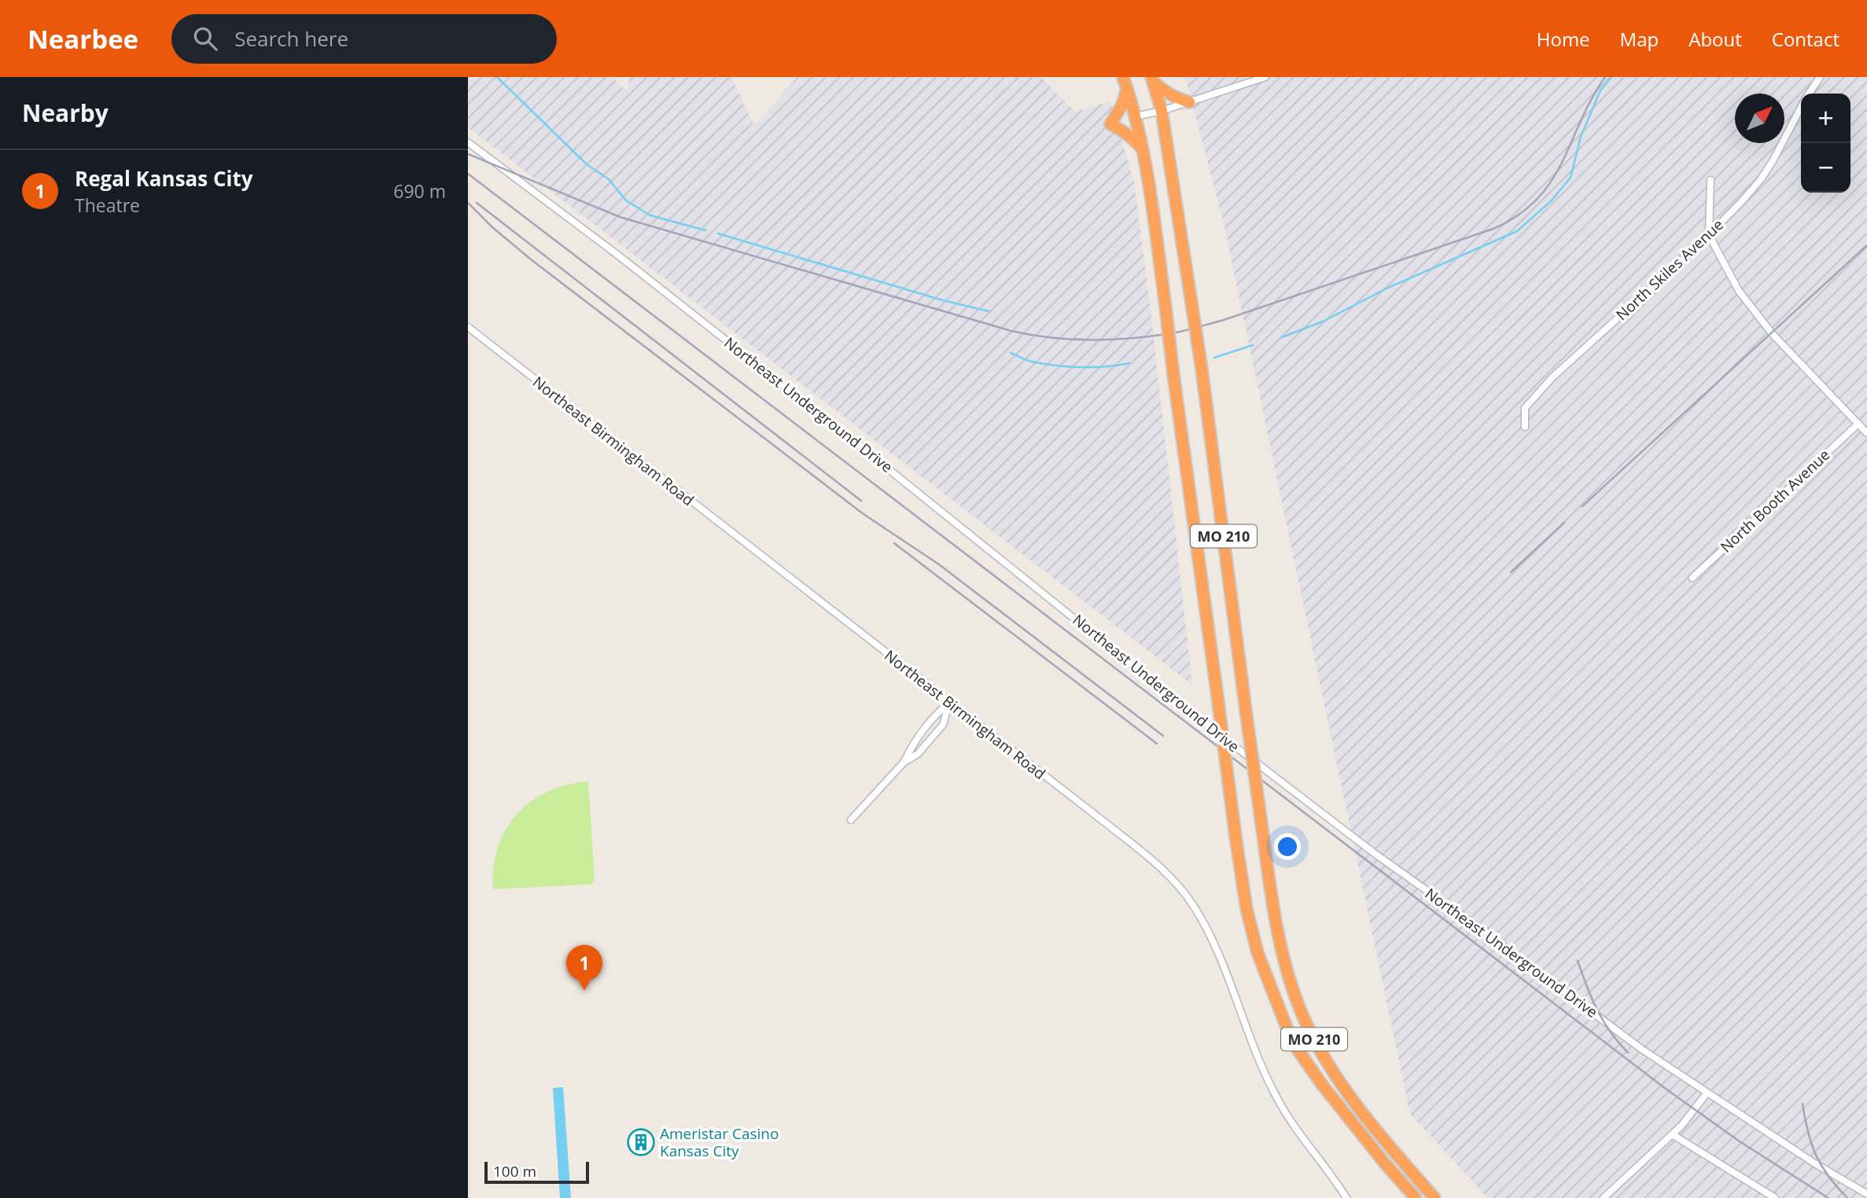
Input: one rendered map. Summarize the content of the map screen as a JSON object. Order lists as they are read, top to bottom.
{
  "streets": {
    "highway": ["MO 210"],
    "street": [
      "North Skiles Avenue",
      "Northeast Underground Drive",
      "Northeast Birmingham Road",
      "North Booth Avenue"
    ]
  },
  "places": {
    "building": ["Ameristar Casino Kansas City"]
  },
  "scale_bar": "100 m",
  "north": "top right",
  "page": {
    "header": "Nearbee",
    "search": "Search here",
    "nav": [
      "Home",
      "Map",
      "About",
      "Contact"
    ],
    "heading": "Nearby",
    "map_buttons": ["+", "−"],
    "list": [
      {
        "mark": "1",
        "name": "Regal Kansas City",
        "note": "Theatre",
        "value": "690 m"
      }
    ],
    "pins": "1",
    "scale": "100 m"
  }
}
